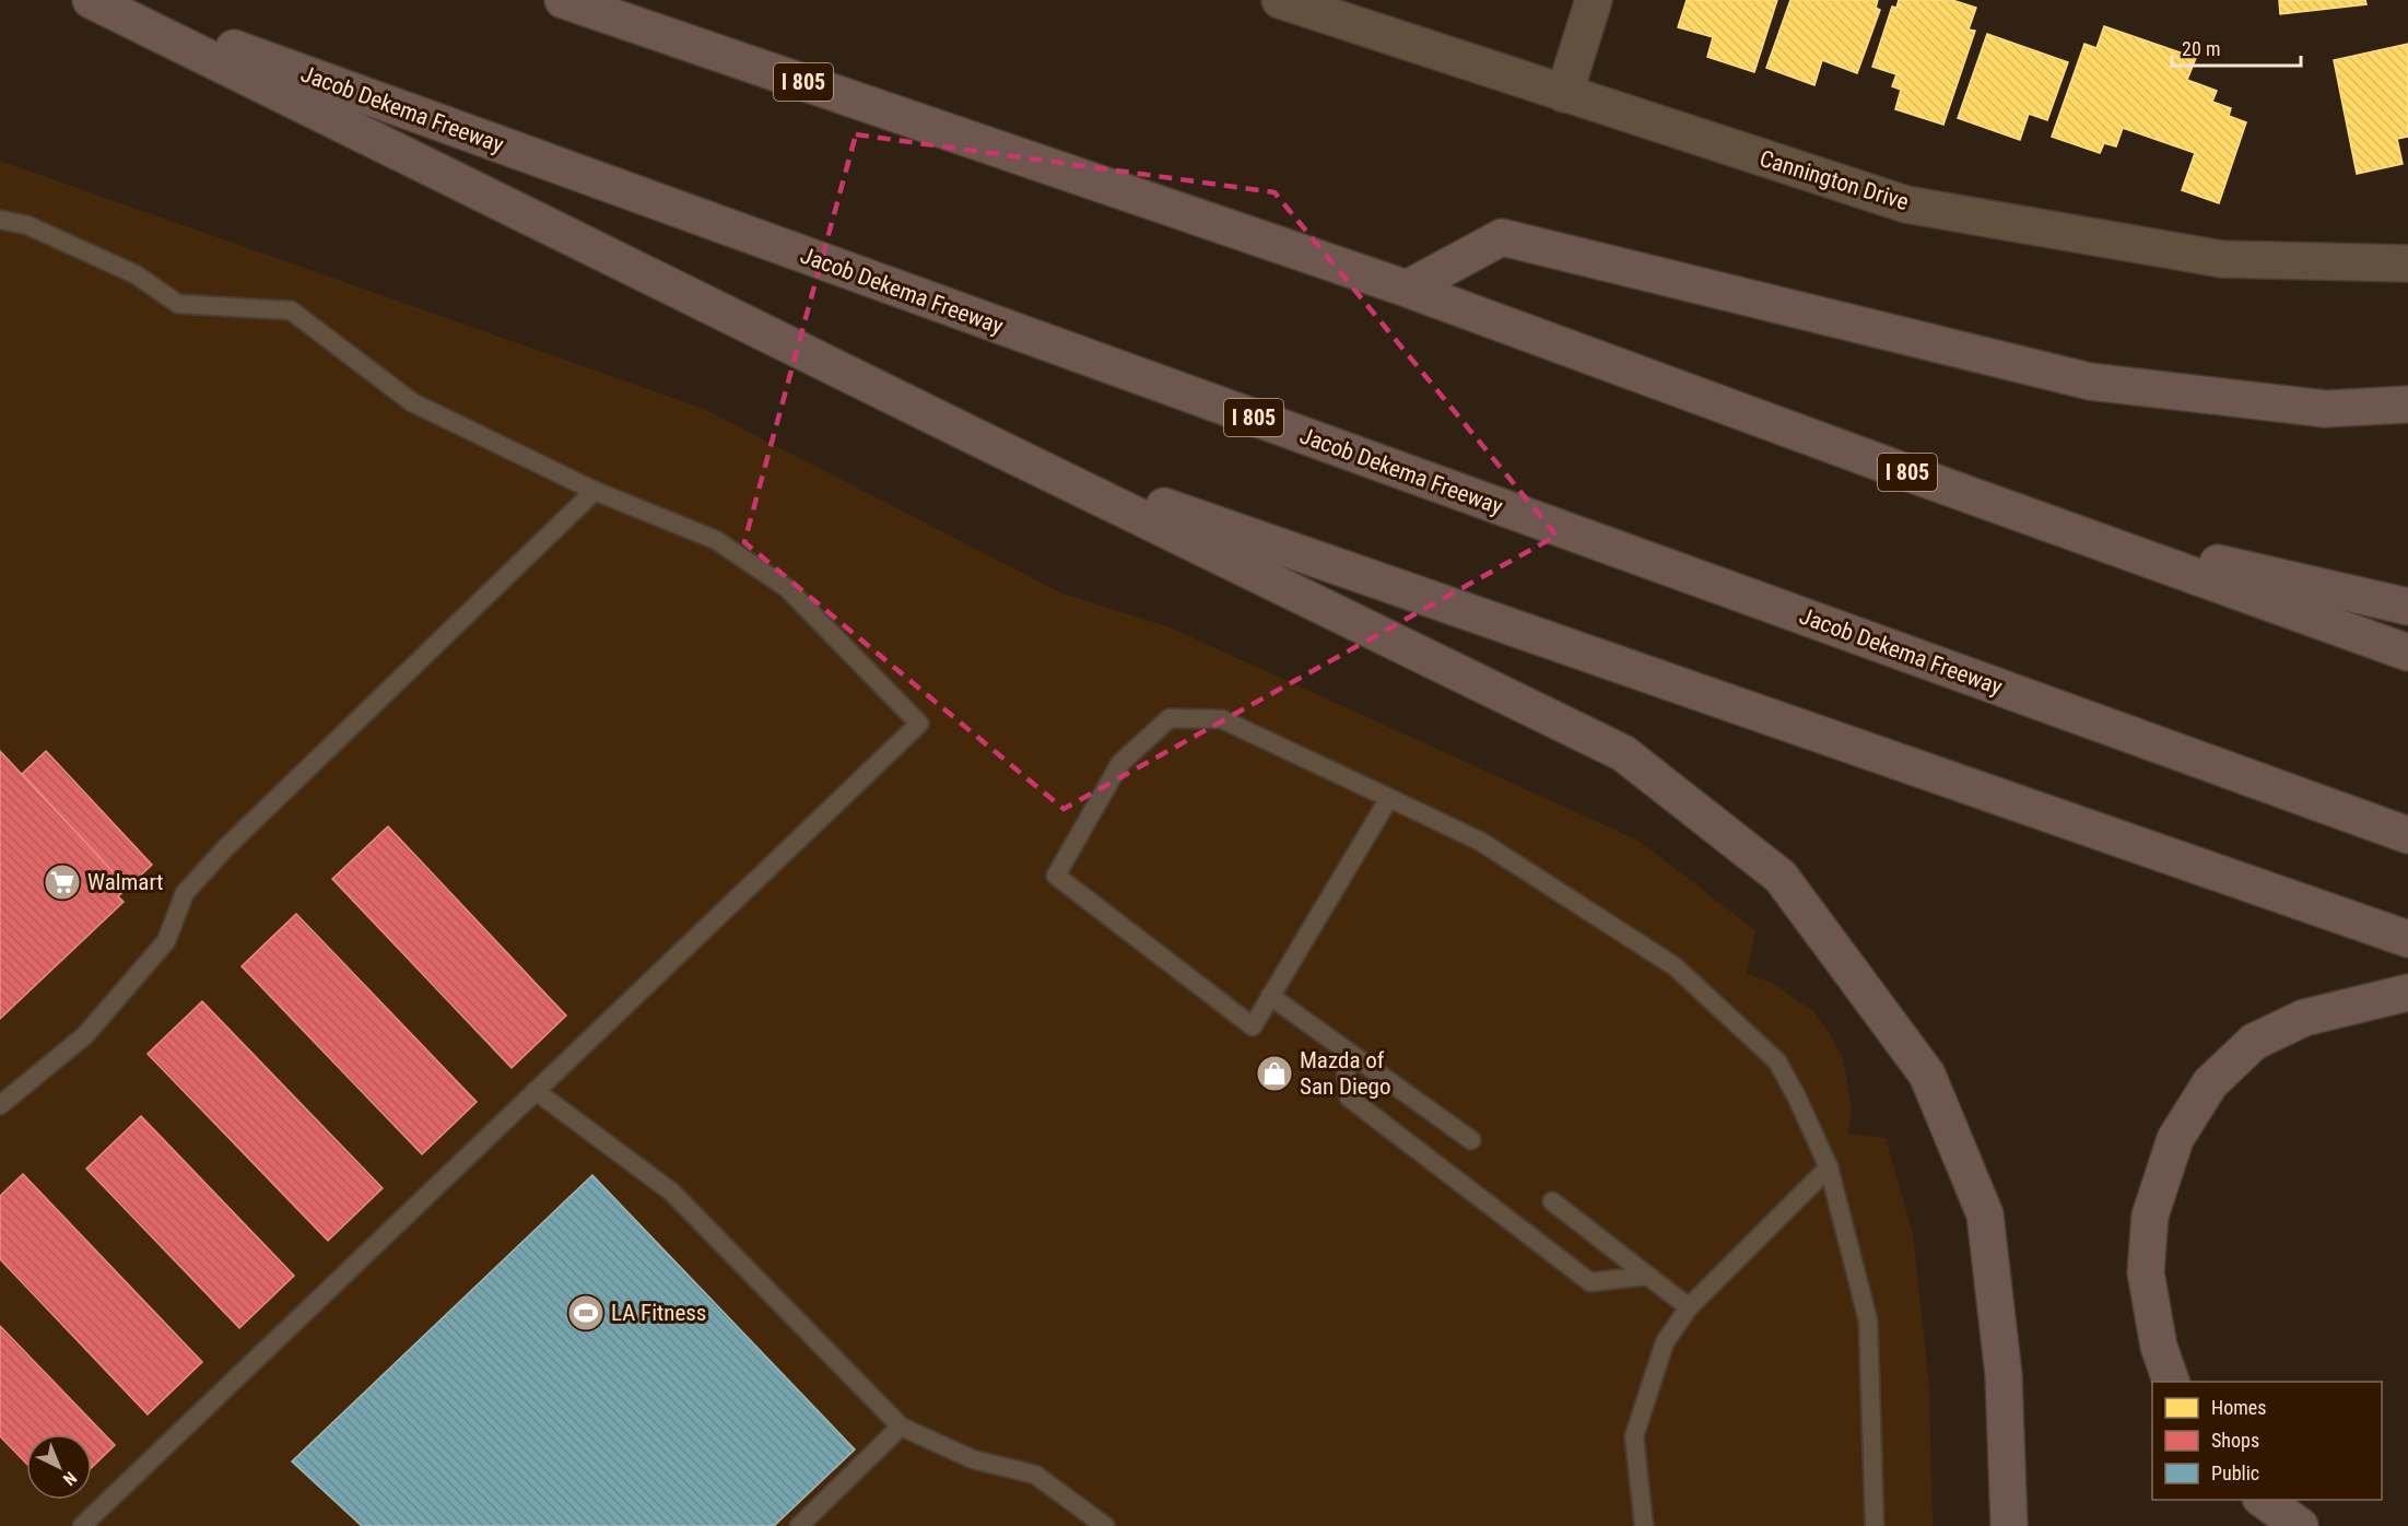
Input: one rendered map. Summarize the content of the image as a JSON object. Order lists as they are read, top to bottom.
{
  "streets": {
    "highway": ["I 805", "Jacob Dekema Freeway"],
    "street": ["Cannington Drive"]
  },
  "places": {
    "supermarket": ["Walmart"],
    "shop": ["Mazda of San Diego"],
    "sports": ["LA Fitness"]
  },
  "legend": ["Homes", "Shops", "Public"],
  "scale_bar": "20 m",
  "north": "bottom right"
}
